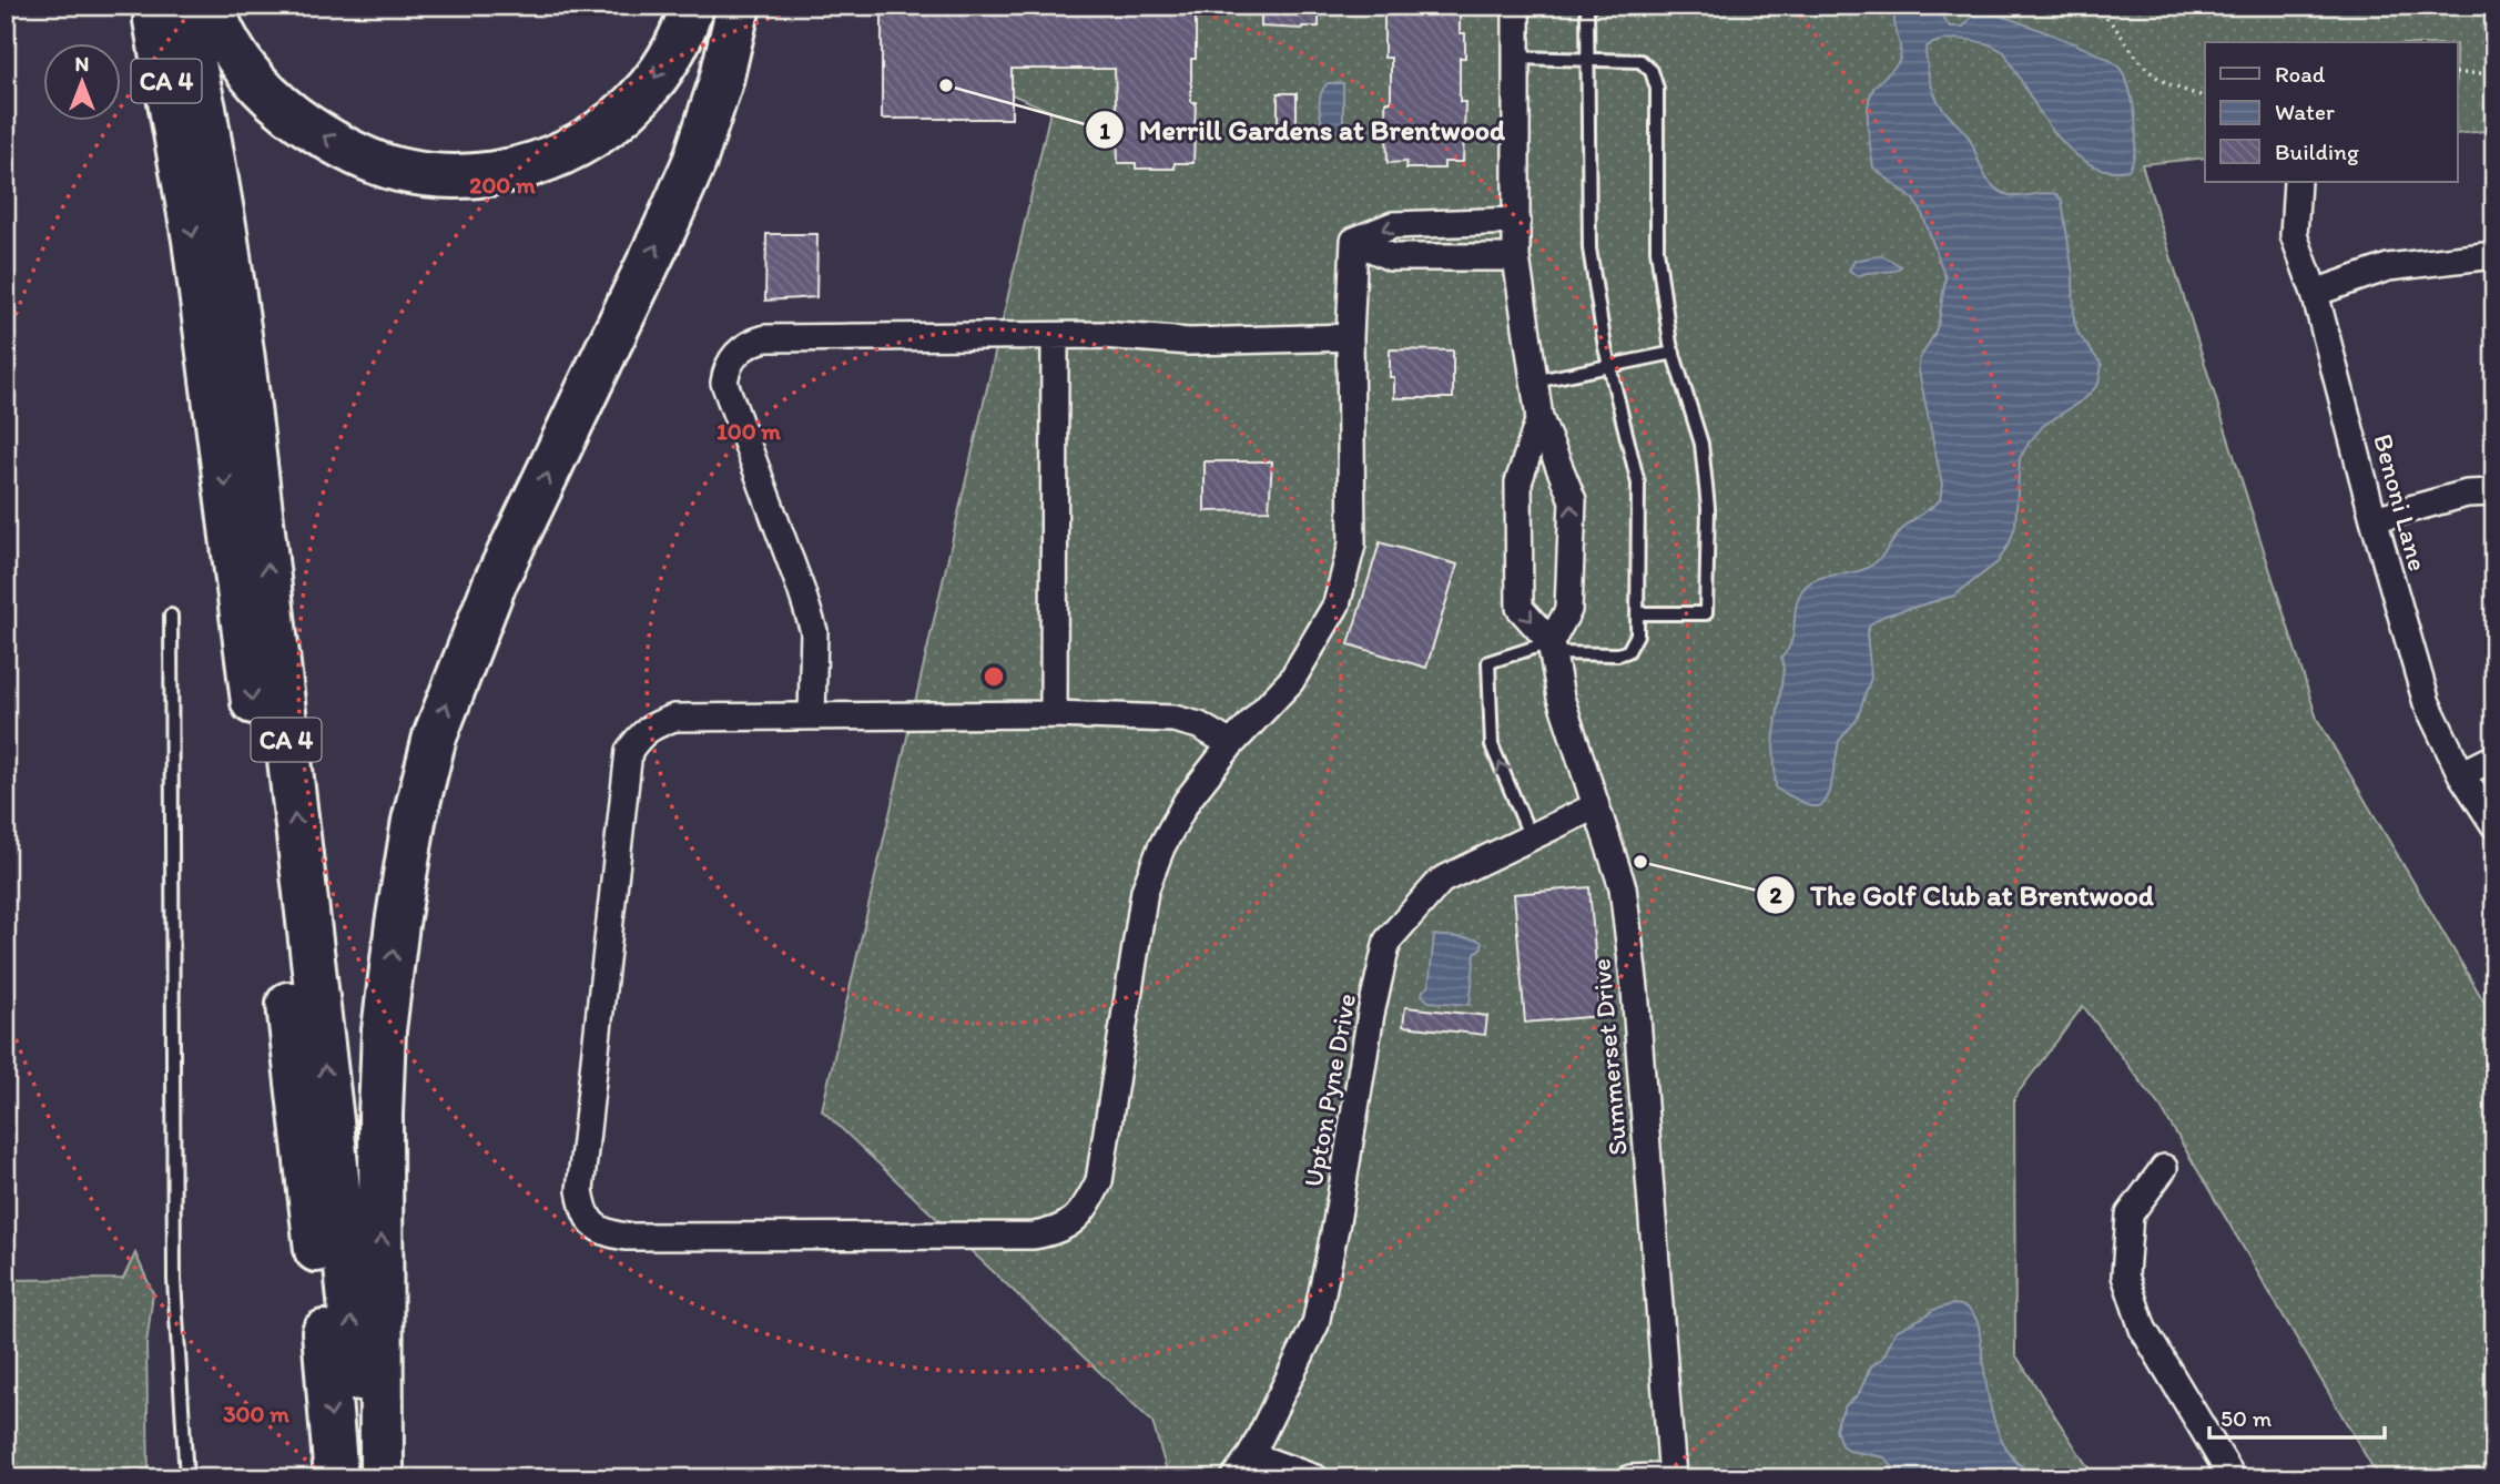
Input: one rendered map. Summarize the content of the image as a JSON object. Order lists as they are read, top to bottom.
{
  "streets": {
    "highway": ["CA 4"],
    "street": ["Benoni Lane", "Summerset Drive", "Upton Pyne Drive"]
  },
  "crossings": [
    ["Summerset Drive", "Upton Pyne Drive"]
  ],
  "places": ["Merrill Gardens at Brentwood", "The Golf Club at Brentwood"],
  "legend": ["Road", "Water", "Building"],
  "scale_bar": "50 m",
  "north": "top",
  "rings": ["200 m", "100 m", "300 m"]
}
